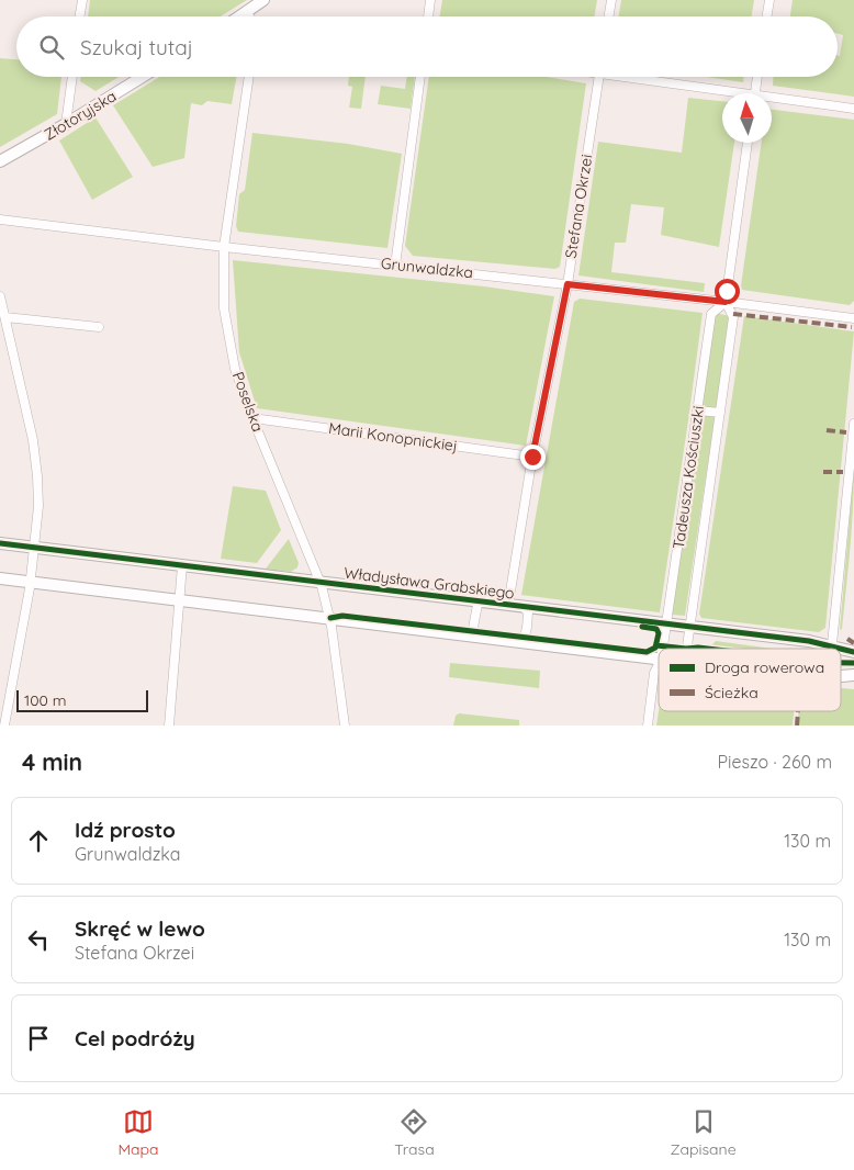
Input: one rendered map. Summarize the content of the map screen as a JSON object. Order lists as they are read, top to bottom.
{
  "streets": {
    "street": [
      "Złotoryjska",
      "Stefana Okrzei",
      "Grunwaldzka",
      "Poselska",
      "Marii Konopnickiej",
      "Tadeusza Kościuszki",
      "Władysława Grabskiego"
    ]
  },
  "crossings": [
    ["Stefana Okrzei", "Grunwaldzka"],
    ["Stefana Okrzei", "Marii Konopnickiej"],
    ["Stefana Okrzei", "Władysława Grabskiego"],
    ["Grunwaldzka", "Poselska"],
    ["Grunwaldzka", "Tadeusza Kościuszki"],
    ["Poselska", "Marii Konopnickiej"],
    ["Poselska", "Władysława Grabskiego"],
    ["Tadeusza Kościuszki", "Władysława Grabskiego"]
  ],
  "legend": ["Droga rowerowa", "Ścieżka"],
  "scale_bar": "100 m",
  "north": "top",
  "page": {
    "search": "Szukaj tutaj",
    "scale": "100 m",
    "heading": ["4 min", "Pieszo · 260 m"],
    "list": [
      ["Idź prosto", "Grunwaldzka", "130 m"],
      ["Skręć w lewo", "Stefana Okrzei", "130 m"],
      "Cel podróży"
    ],
    "nav": ["Mapa", "Trasa", "Zapisane"]
  }
}
